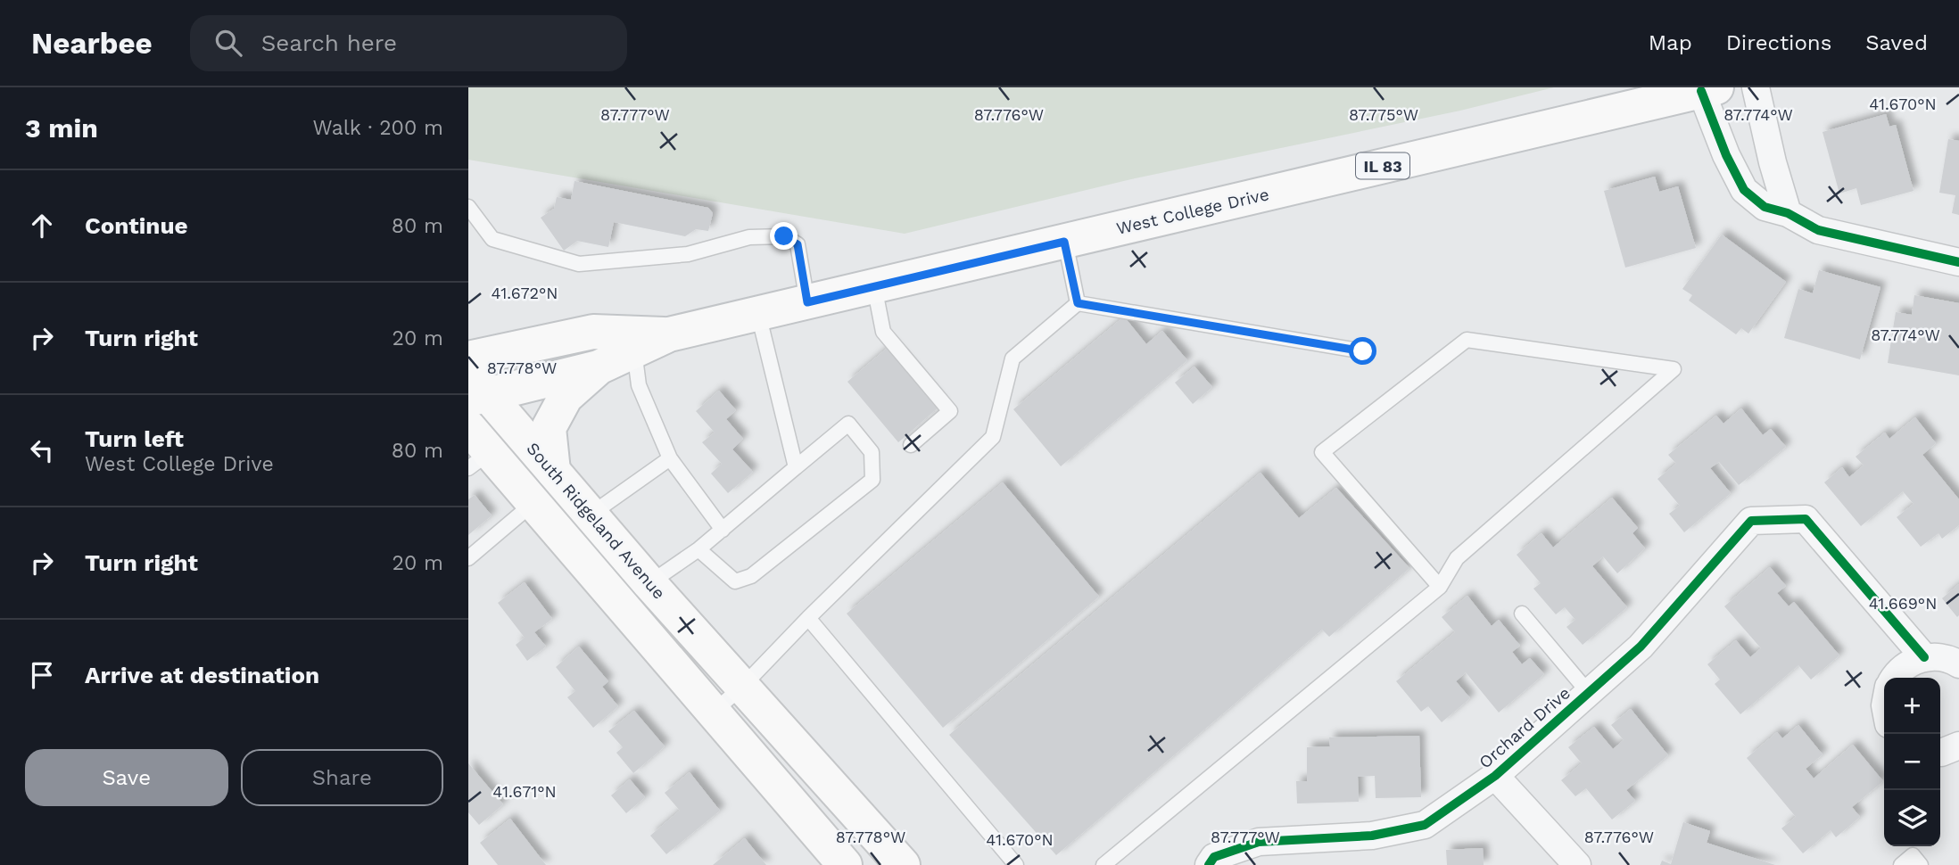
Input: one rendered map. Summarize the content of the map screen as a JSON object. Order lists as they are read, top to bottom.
{
  "streets": {
    "main road": ["IL 83", "West College Drive", "South Ridgeland Avenue"],
    "street": ["Orchard Drive"]
  },
  "crossings": [
    ["West College Drive", "South Ridgeland Avenue"]
  ],
  "page": {
    "header": "Nearbee",
    "search": "Search here",
    "nav": ["Map", "Directions", "Saved"],
    "heading": ["3 min", "Walk · 200 m"],
    "list": [
      ["Continue", "80 m"],
      ["Turn right", "20 m"],
      ["Turn left", "West College Drive", "80 m"],
      ["Turn right", "20 m"],
      "Arrive at destination"
    ],
    "map_buttons": ["+", "−"],
    "buttons": ["Save", "Share"]
  },
  "coordinates": [
    "41.670°N",
    "87.774°W",
    "87.777°W",
    "87.776°W",
    "87.775°W",
    "41.672°N",
    "87.778°W",
    "41.669°N",
    "41.671°N"
  ]
}
